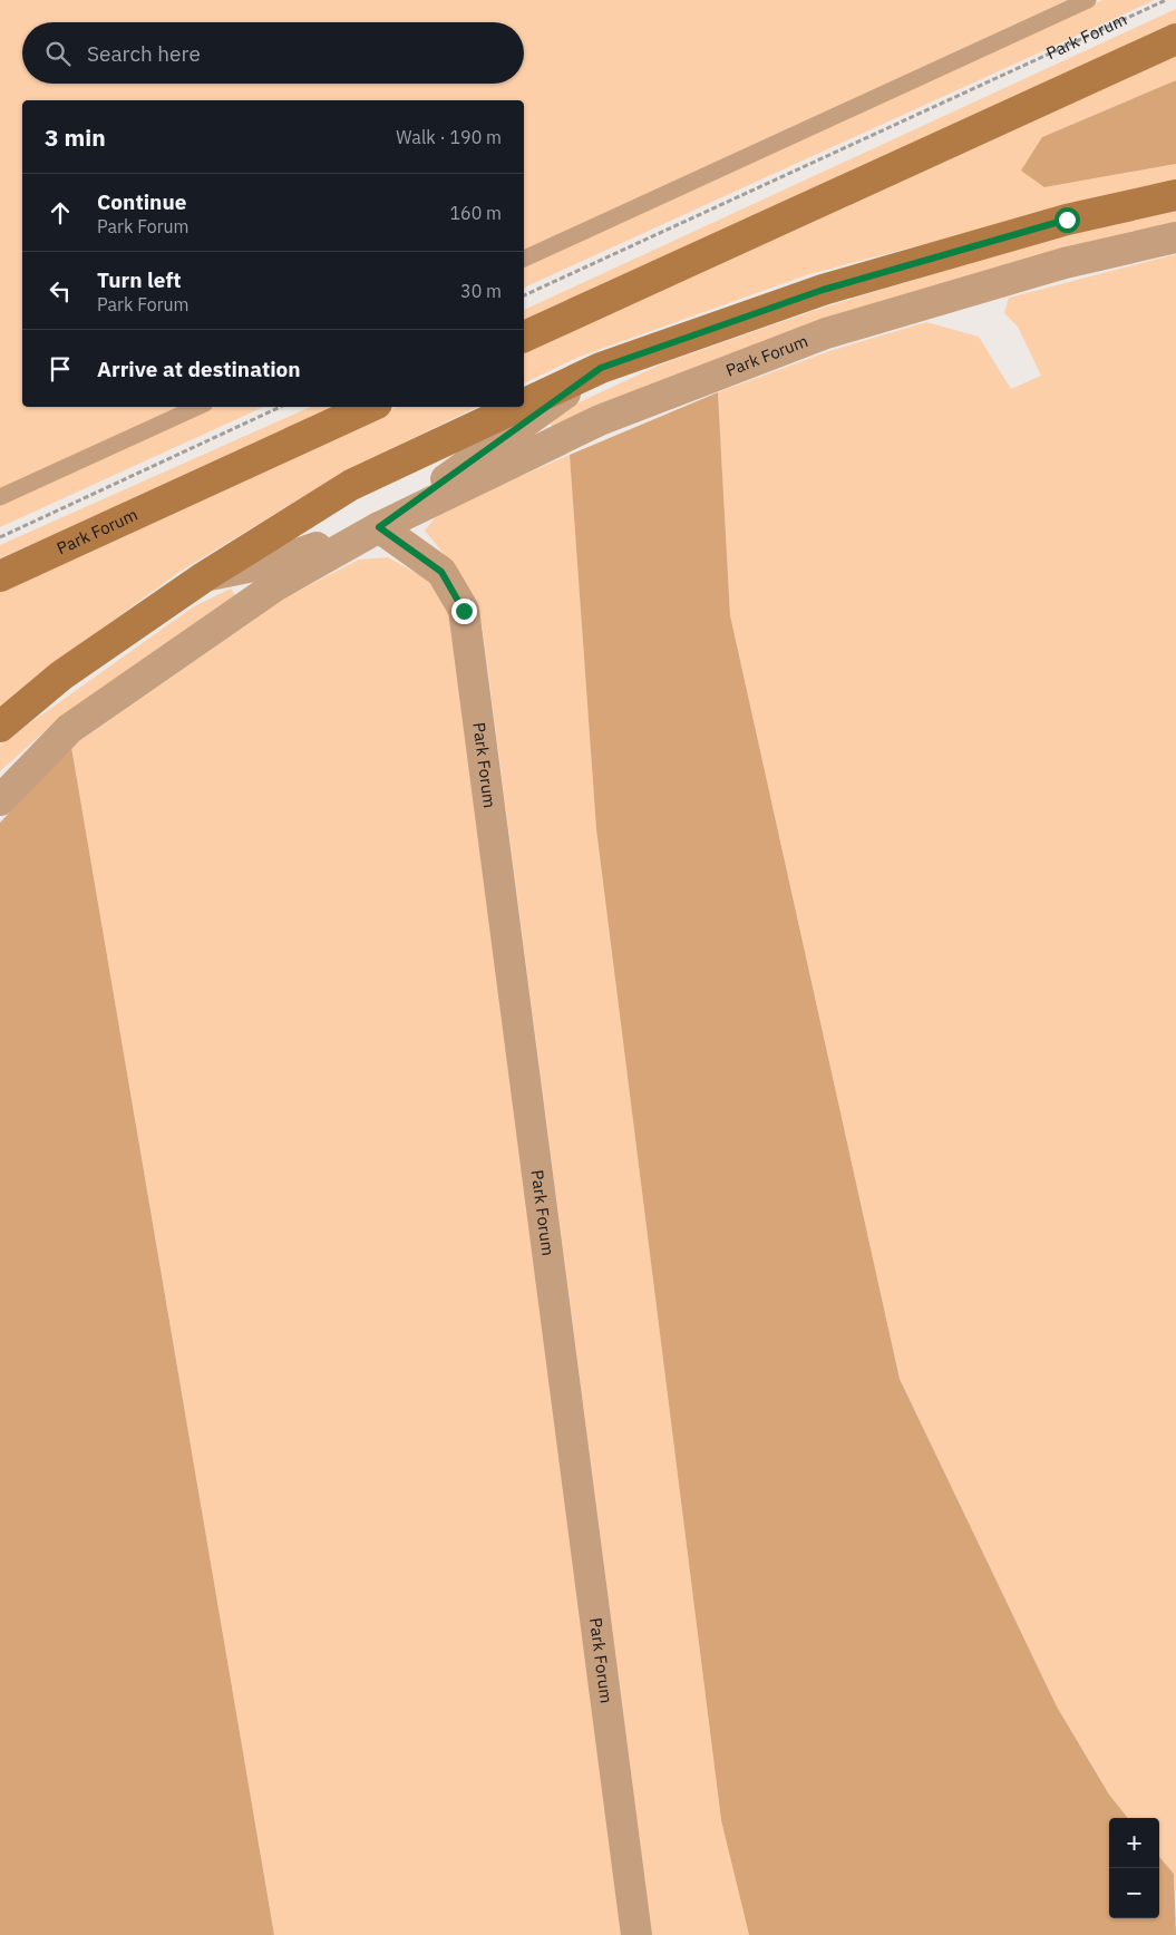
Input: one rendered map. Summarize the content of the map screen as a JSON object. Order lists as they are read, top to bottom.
{
  "streets": {
    "main road": ["Park Forum"]
  },
  "page": {
    "search": "Search here",
    "heading": ["3 min", "Walk · 190 m"],
    "list": [
      ["Continue", "Park Forum", "160 m"],
      ["Turn left", "Park Forum", "30 m"],
      "Arrive at destination"
    ],
    "map_buttons": ["+", "−"]
  }
}
